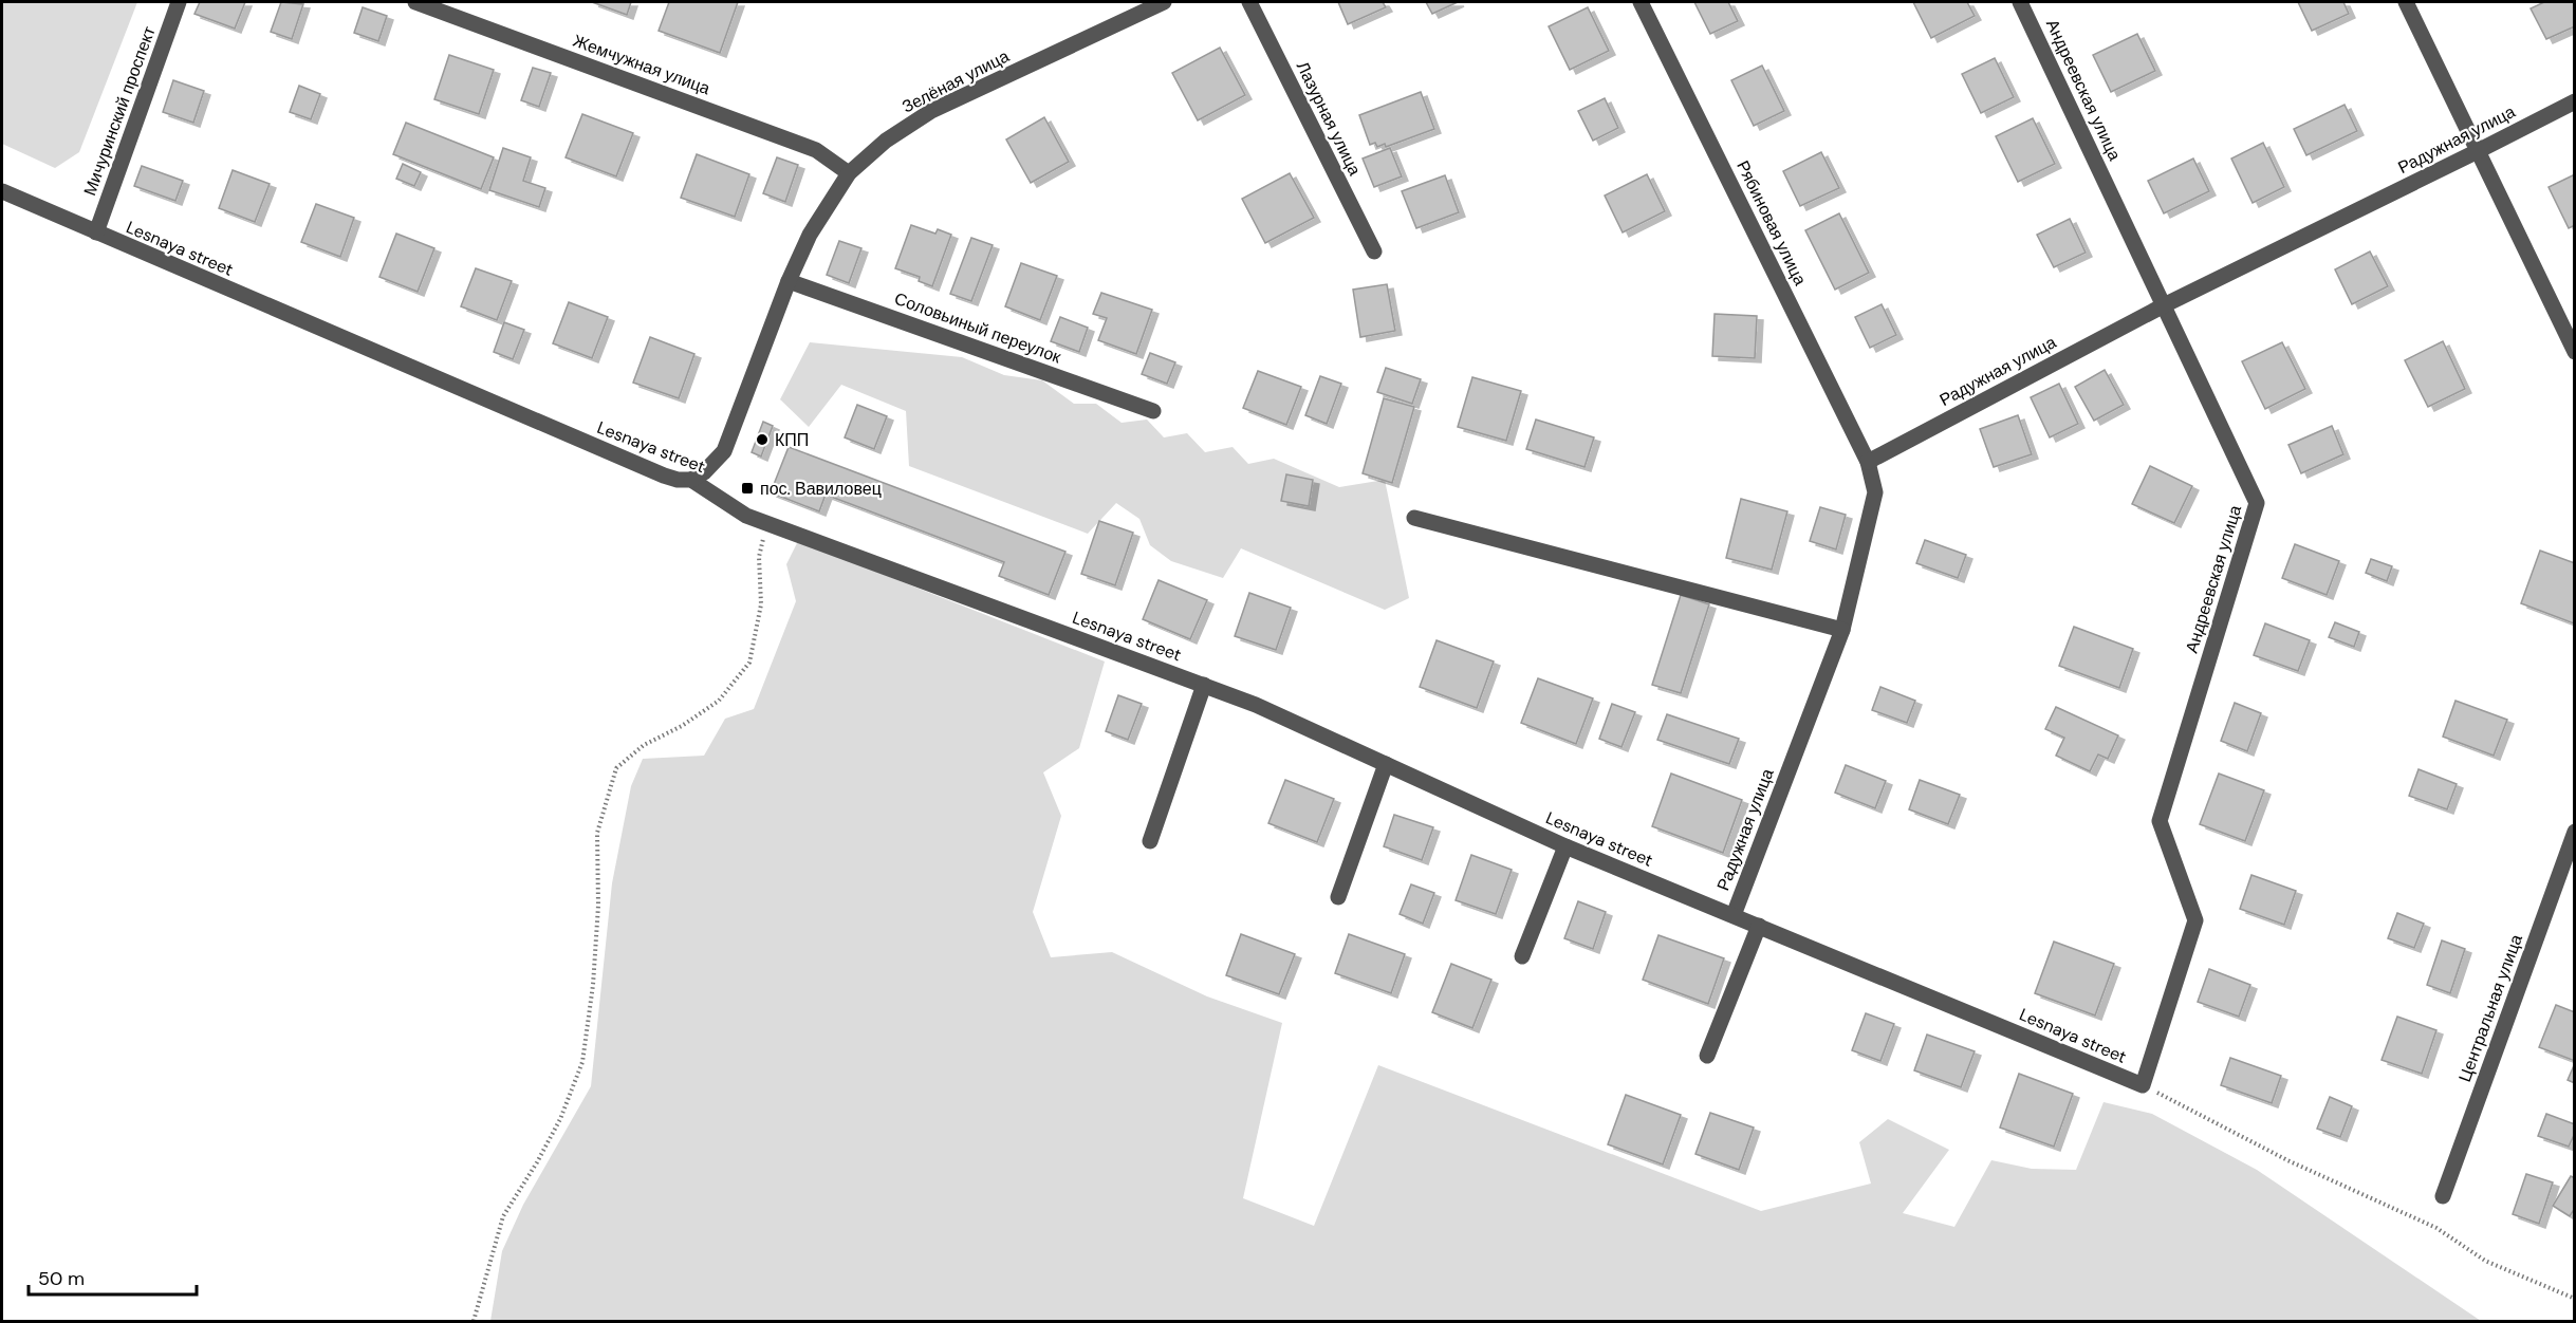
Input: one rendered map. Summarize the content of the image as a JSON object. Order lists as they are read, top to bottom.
{
  "streets": {
    "street": [
      "Жемчужная улица",
      "Зелёная улица",
      "Андреевская улица",
      "Мичуринский проспект",
      "Лазурная улица",
      "Радужная улица",
      "Рябиновая улица",
      "Lesnaya street",
      "Соловьиный переулок",
      "Центральная улица"
    ]
  },
  "crossings": [
    ["Жемчужная улица", "Зелёная улица"],
    ["Зелёная улица", "Lesnaya street"],
    ["Зелёная улица", "Соловьиный переулок"],
    ["Андреевская улица", "Радужная улица"],
    ["Андреевская улица", "Lesnaya street"],
    ["Мичуринский проспект", "Lesnaya street"],
    ["Радужная улица", "Рябиновая улица"],
    ["Радужная улица", "Lesnaya street"]
  ],
  "places": {
    "other": ["КПП"],
    "transit": ["пос. Вавиловец"]
  },
  "scale_bar": "50 m"
}
